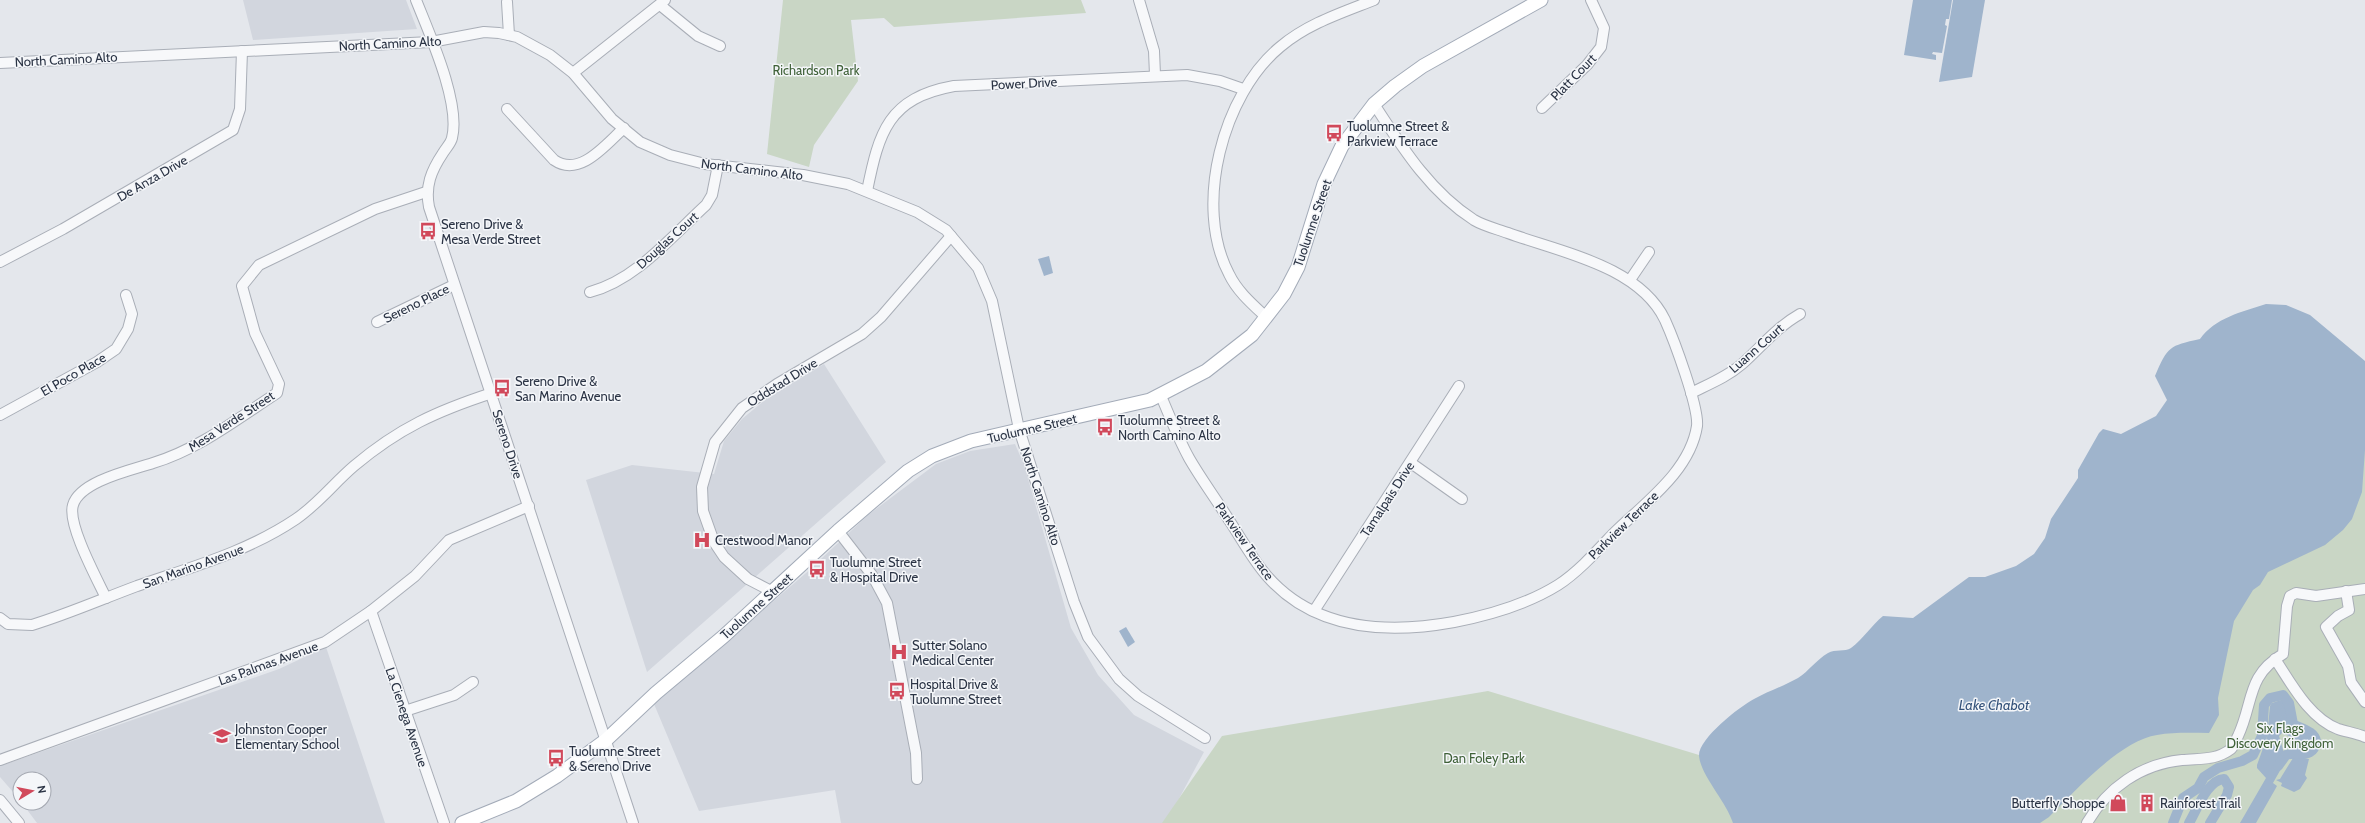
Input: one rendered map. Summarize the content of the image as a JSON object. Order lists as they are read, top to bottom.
{
  "streets": {
    "main road": ["Tuolumne Street"],
    "street": [
      "North Camino Alto",
      "Platt Court",
      "Power Drive",
      "De Anza Drive",
      "Douglas Court",
      "Sereno Place",
      "Luann Court",
      "El Poco Place",
      "Oddstad Drive",
      "Mesa Verde Street",
      "Sereno Drive",
      "Tamalpais Drive",
      "Parkview Terrace",
      "San Marino Avenue",
      "Las Palmas Avenue",
      "La Cienega Avenue"
    ]
  },
  "crossings": [
    ["North Camino Alto", "Power Drive"],
    ["North Camino Alto", "De Anza Drive"],
    ["North Camino Alto", "Tuolumne Street"],
    ["North Camino Alto", "Douglas Court"],
    ["North Camino Alto", "Oddstad Drive"],
    ["North Camino Alto", "Sereno Drive"],
    ["Tuolumne Street", "Oddstad Drive"],
    ["Tuolumne Street", "Sereno Drive"],
    ["Tuolumne Street", "Parkview Terrace"],
    ["Sereno Place", "Sereno Drive"],
    ["Luann Court", "Parkview Terrace"],
    ["Mesa Verde Street", "Sereno Drive"],
    ["Mesa Verde Street", "San Marino Avenue"],
    ["Sereno Drive", "San Marino Avenue"],
    ["Sereno Drive", "Las Palmas Avenue"],
    ["Tamalpais Drive", "Parkview Terrace"],
    ["Las Palmas Avenue", "La Cienega Avenue"]
  ],
  "water": ["Lake Chabot"],
  "parks": ["Richardson Park", "Six Flags Discovery Kingdom", "Dan Foley Park"],
  "places": {
    "bus stop": [
      "Tuolumne Street & Parkview Terrace",
      "Sereno Drive & Mesa Verde Street",
      "Sereno Drive & San Marino Avenue",
      "Tuolumne Street & North Camino Alto",
      "Tuolumne Street & Hospital Drive",
      "Hospital Drive & Tuolumne Street",
      "Tuolumne Street & Sereno Drive"
    ],
    "hospital": ["Crestwood Manor", "Sutter Solano Medical Center"],
    "school or university": ["Johnston Cooper Elementary School"],
    "shop": ["Butterfly Shoppe"],
    "building": ["Rainforest Trail"]
  },
  "north": "right"
}
